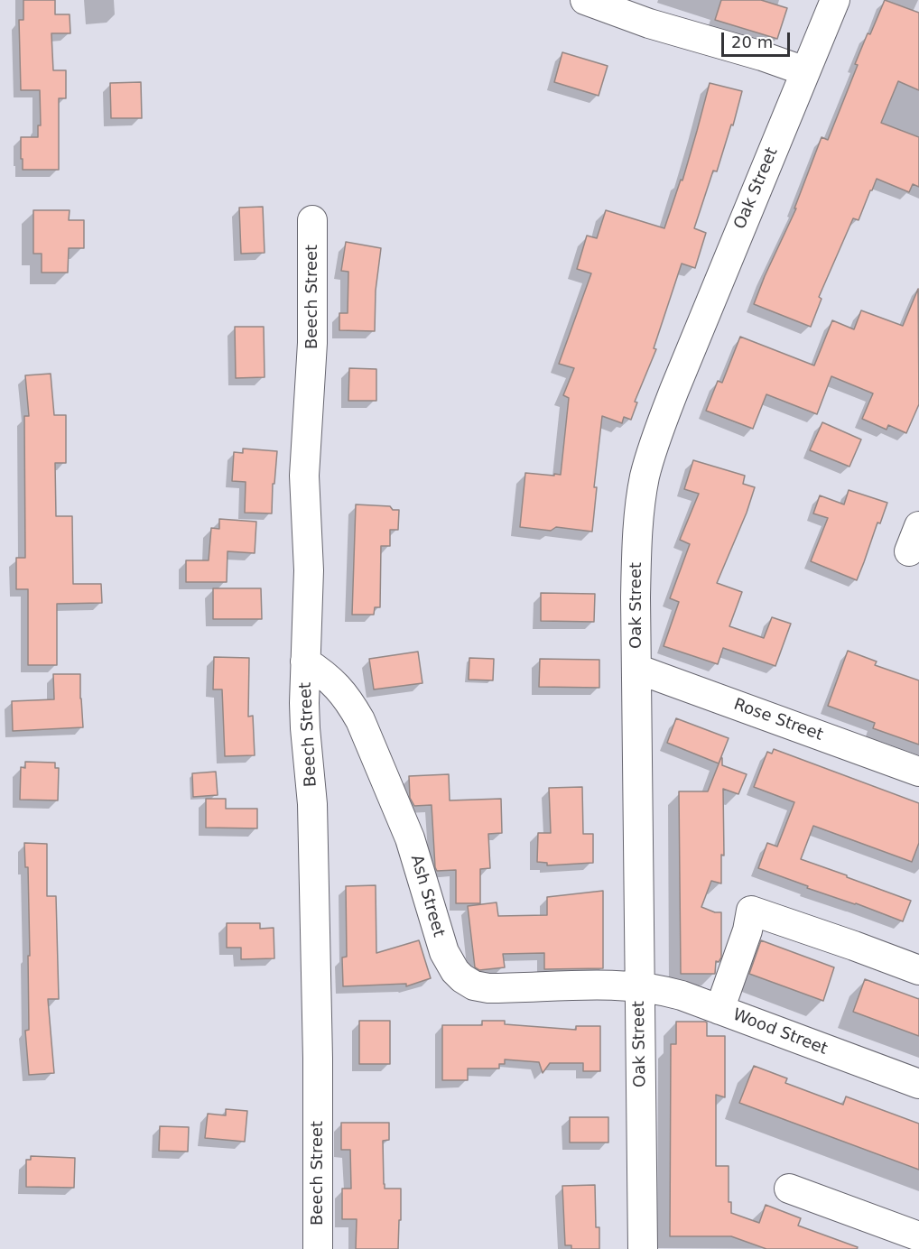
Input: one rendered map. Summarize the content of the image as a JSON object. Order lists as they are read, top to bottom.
{
  "streets": {
    "street": [
      "Oak Street",
      "Beech Street",
      "Rose Street",
      "Ash Street",
      "Wood Street"
    ]
  },
  "crossings": [
    ["Oak Street", "Rose Street"],
    ["Oak Street", "Ash Street"],
    ["Oak Street", "Wood Street"],
    ["Beech Street", "Ash Street"],
    ["Ash Street", "Wood Street"]
  ],
  "scale_bar": "20 m"
}
